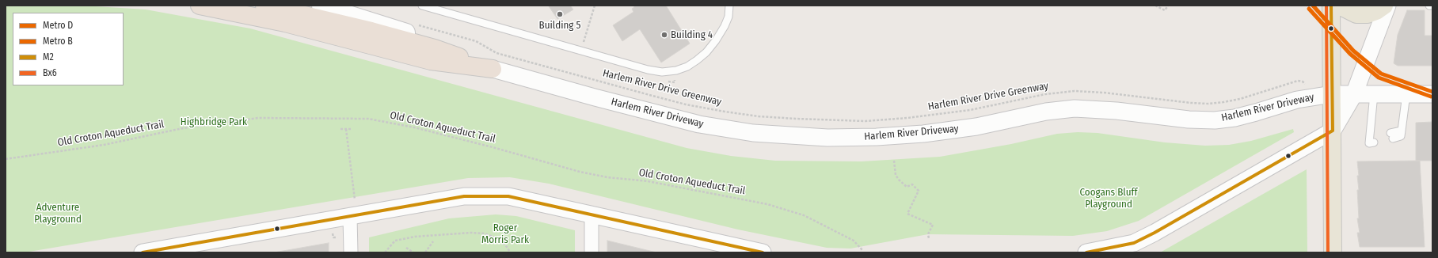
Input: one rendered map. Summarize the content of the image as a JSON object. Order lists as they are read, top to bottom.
{
  "streets": {
    "street": ["Harlem River Driveway"],
    "path": ["Harlem River Drive Greenway", "Old Croton Aqueduct Trail"]
  },
  "crossings": [
    ["Harlem River Drive Greenway", "Harlem River Driveway"]
  ],
  "parks": [
    "Highbridge Park",
    "Coogans Bluff Playground",
    "Adventure Playground",
    "Roger Morris Park"
  ],
  "places": ["Building 5", "Building 4"],
  "lines": [
    "metro line D",
    "transit line M2",
    "transit line Bx6",
    "metro line B"
  ],
  "legend": [
    "Metro D",
    "Metro B",
    "M2",
    "Bx6"
  ]
}
